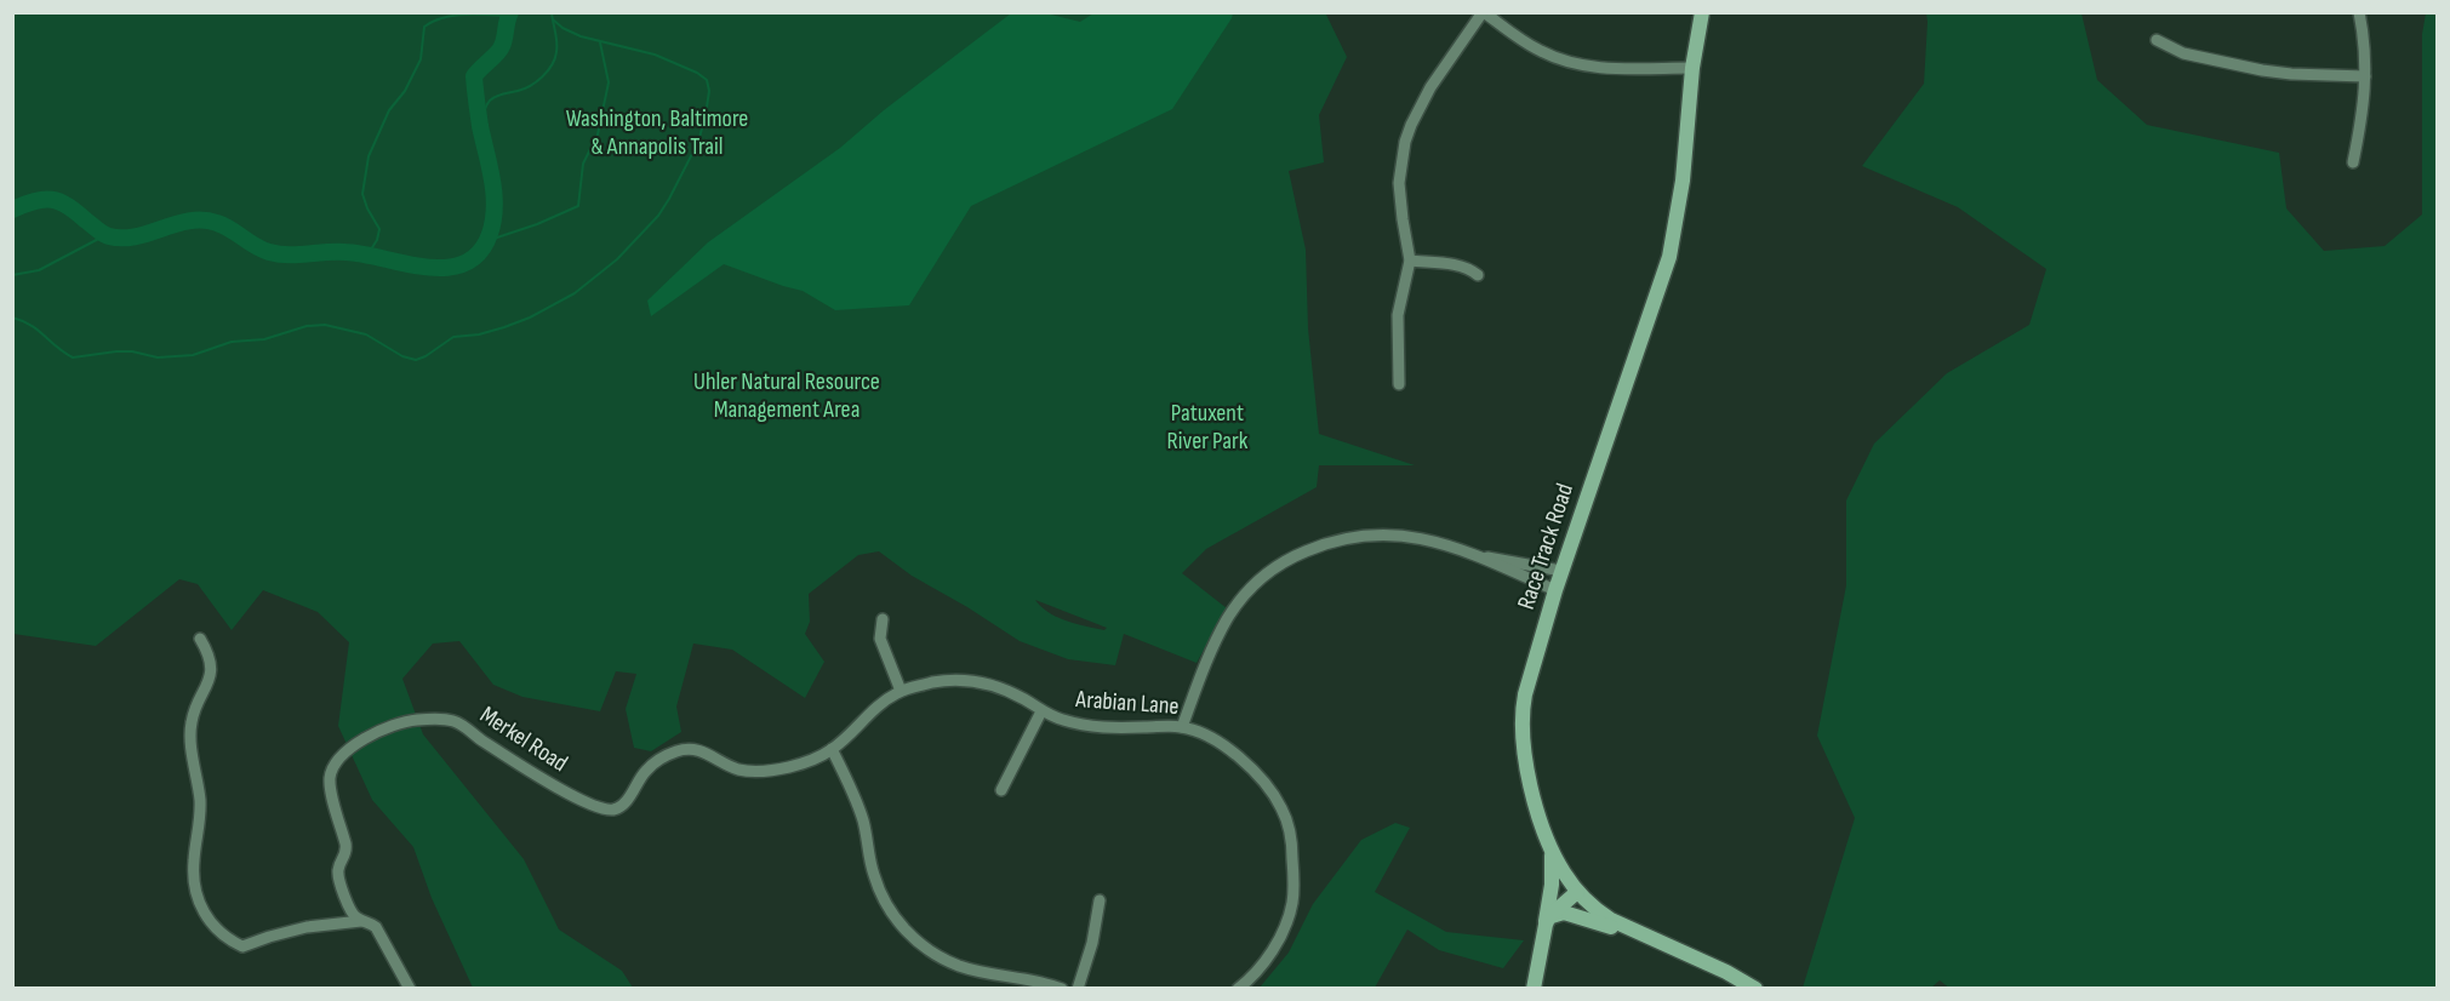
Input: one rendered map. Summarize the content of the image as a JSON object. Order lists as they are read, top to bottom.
{
  "streets": {
    "street": ["Race Track Road", "Arabian Lane", "Merkel Road"]
  },
  "crossings": [
    ["Arabian Lane", "Merkel Road"]
  ],
  "parks": ["Washington, Baltimore & Annapolis Trail", "Uhler Natural Resource Management Area", "Patuxent River Park"]
}
